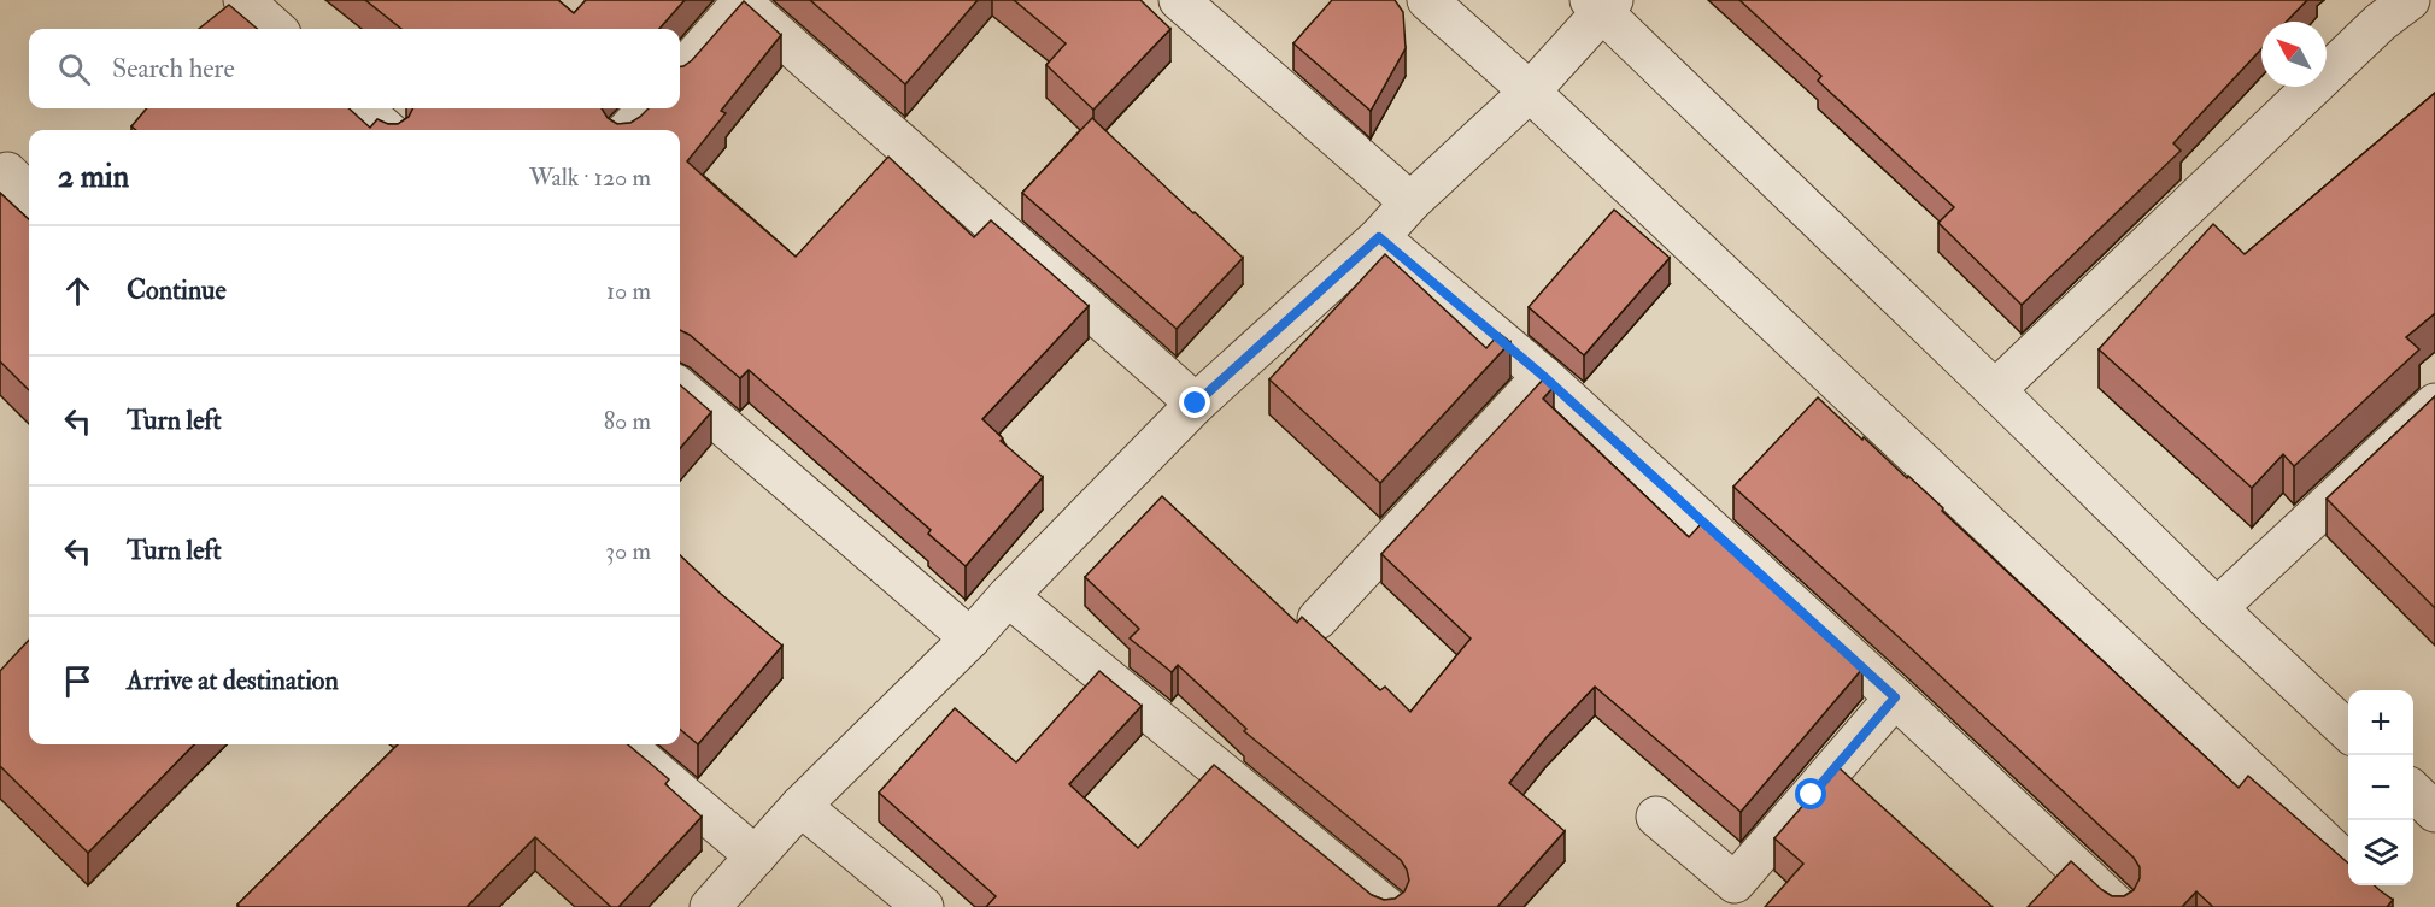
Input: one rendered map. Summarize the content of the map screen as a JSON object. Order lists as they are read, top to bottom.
{
  "north": "top left",
  "page": {
    "search": "Search here",
    "heading": ["2 min", "Walk · 120 m"],
    "list": [
      ["Continue", "10 m"],
      ["Turn left", "80 m"],
      ["Turn left", "30 m"],
      "Arrive at destination"
    ],
    "map_buttons": ["+", "−"]
  }
}
